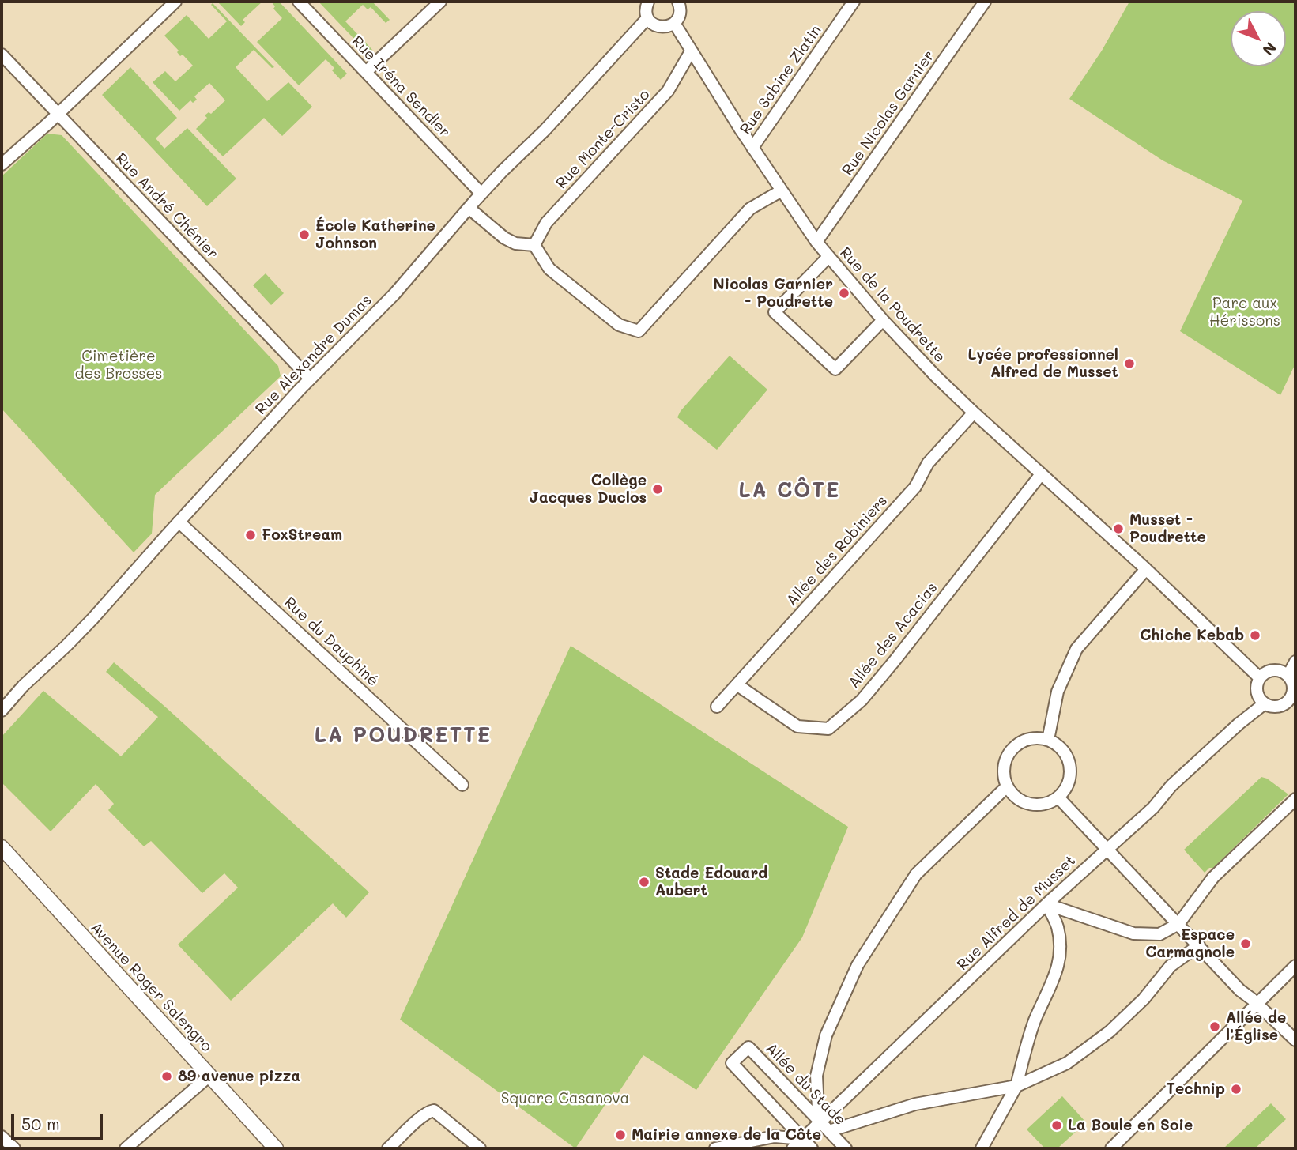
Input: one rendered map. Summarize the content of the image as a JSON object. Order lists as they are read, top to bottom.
{
  "streets": {
    "street": [
      "Rue Sabine Zlatin",
      "Rue Iréna Sendler",
      "Rue Nicolas Garnier",
      "Rue Monte-Cristo",
      "Rue André Chénier",
      "Rue de la Poudrette",
      "Rue Alexandre Dumas",
      "Allée des Robiniers",
      "Allée des Acacias",
      "Rue du Dauphiné",
      "Rue Alfred de Musset",
      "Avenue Roger Salengro",
      "Allée du Stade"
    ]
  },
  "crossings": [
    ["Rue Sabine Zlatin", "Rue de la Poudrette"],
    ["Rue Iréna Sendler", "Rue Alexandre Dumas"],
    ["Rue Nicolas Garnier", "Rue de la Poudrette"],
    ["Rue Monte-Cristo", "Rue de la Poudrette"],
    ["Rue André Chénier", "Rue Alexandre Dumas"],
    ["Rue de la Poudrette", "Allée des Robiniers"],
    ["Rue de la Poudrette", "Allée des Acacias"],
    ["Rue de la Poudrette", "Rue Alfred de Musset"],
    ["Rue Alexandre Dumas", "Rue du Dauphiné"],
    ["Allée des Robiniers", "Allée des Acacias"],
    ["Rue Alfred de Musset", "Allée du Stade"]
  ],
  "districts": ["LA CÔTE", "LA POUDRETTE"],
  "parks": ["Parc aux Hérissons", "Cimetière des Brosses", "Square Casanova"],
  "places": [
    "École Katherine Johnson",
    "Nicolas Garnier - Poudrette",
    "Lycée professionnel Alfred de Musset",
    "Collège Jacques Duclos",
    "Musset - Poudrette",
    "FoxStream",
    "Chiche Kebab",
    "Stade Edouard Aubert",
    "Espace Carmagnole",
    "Allée de l'Église",
    "89 avenue pizza",
    "Technip",
    "La Boule en Soie",
    "Mairie annexe de la Côte"
  ],
  "scale_bar": "50 m",
  "north": "bottom right"
}
